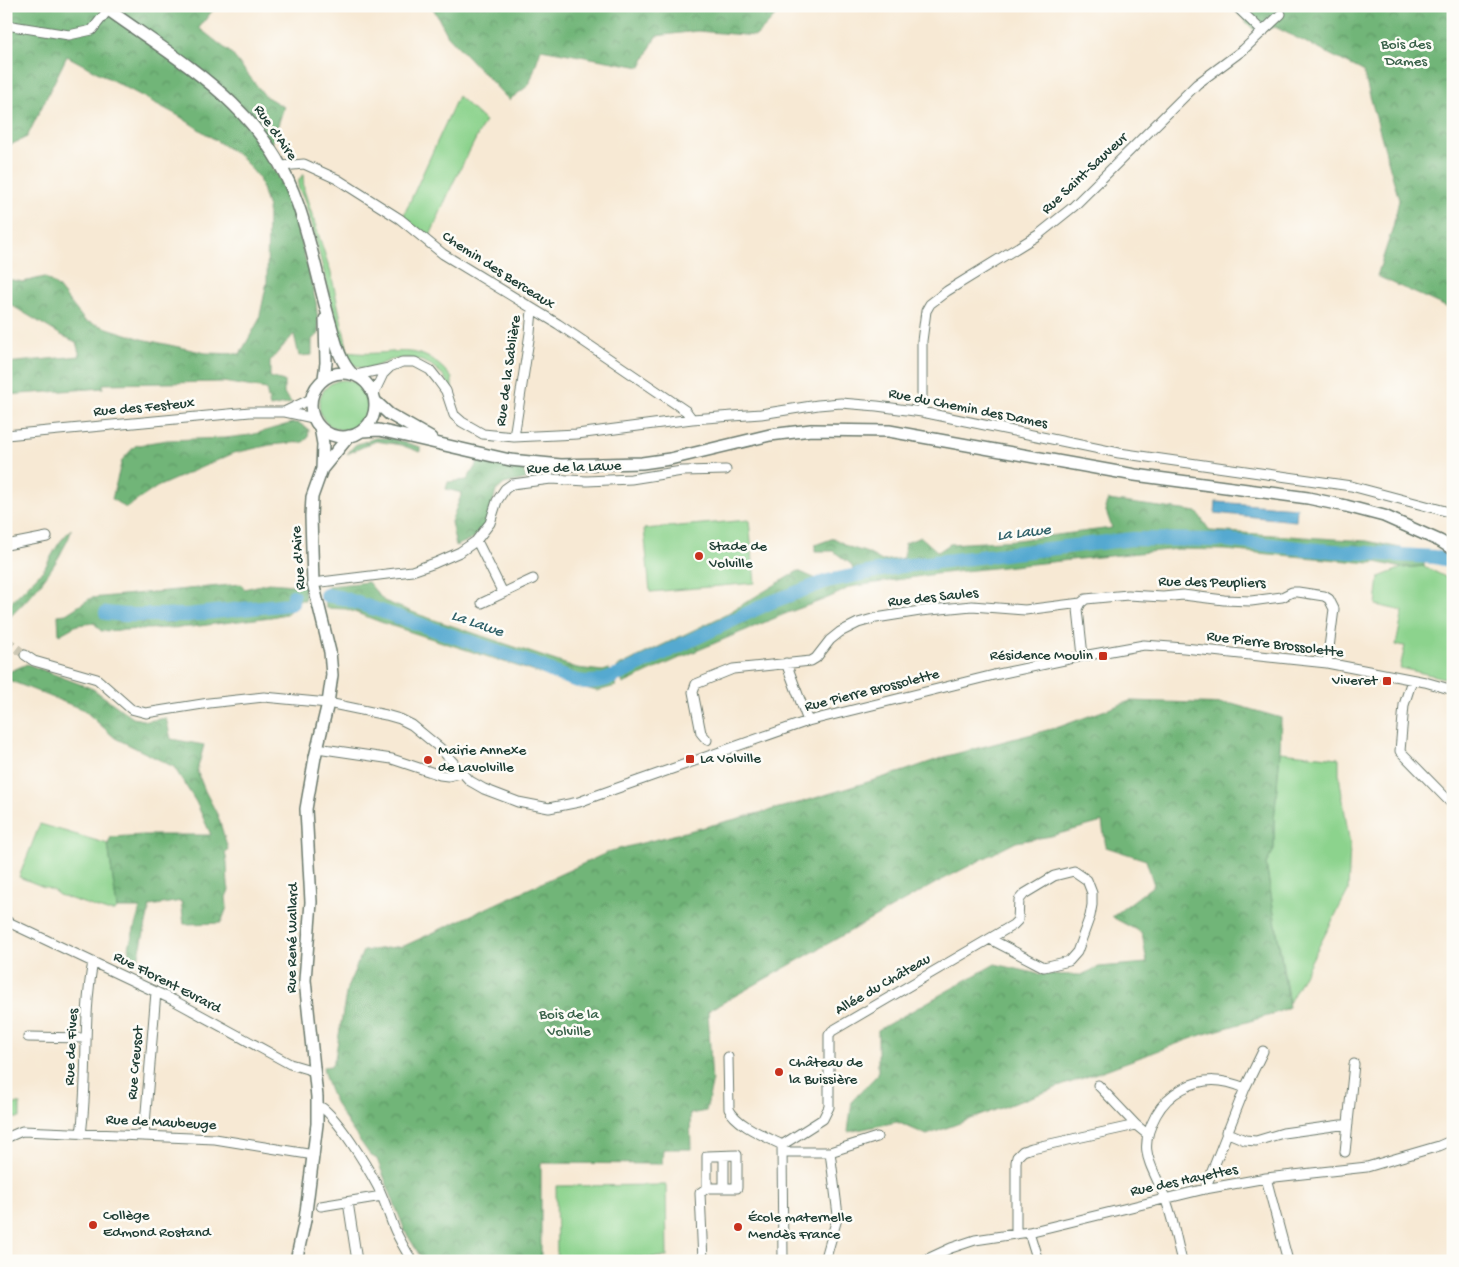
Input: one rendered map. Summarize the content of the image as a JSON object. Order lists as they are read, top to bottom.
{
  "streets": {
    "main road": ["Rue d'Aire", "Rue René Wallard"],
    "street": [
      "Rue Saint-Sauveur",
      "Chemin des Berceaux",
      "Rue de la Sablière",
      "Rue des Festeux",
      "Rue du Chemin des Dames",
      "Rue de la Lawe",
      "Rue des Peupliers",
      "Rue des Saules",
      "Rue Pierre Brossolette",
      "Rue Florent Evrard",
      "Allée du Château",
      "Rue de Fives",
      "Rue Creusot",
      "Rue de Maubeuge",
      "Rue des Hayettes"
    ]
  },
  "crossings": [
    ["Rue d'Aire", "Chemin des Berceaux"],
    ["Rue d'Aire", "Rue des Festeux"],
    ["Rue d'Aire", "Rue du Chemin des Dames"],
    ["Rue d'Aire", "Rue de la Lawe"],
    ["Rue d'Aire", "Rue René Wallard"],
    ["Rue Saint-Sauveur", "Rue du Chemin des Dames"],
    ["Chemin des Berceaux", "Rue de la Sablière"],
    ["Chemin des Berceaux", "Rue du Chemin des Dames"],
    ["Rue de la Sablière", "Rue du Chemin des Dames"],
    ["Rue des Festeux", "Rue du Chemin des Dames"],
    ["Rue des Peupliers", "Rue des Saules"],
    ["Rue des Peupliers", "Rue Pierre Brossolette"],
    ["Rue Pierre Brossolette", "Rue René Wallard"],
    ["Rue René Wallard", "Rue Florent Evrard"],
    ["Rue René Wallard", "Rue de Maubeuge"],
    ["Rue Florent Evrard", "Rue de Fives"],
    ["Rue Florent Evrard", "Rue Creusot"],
    ["Rue de Fives", "Rue de Maubeuge"],
    ["Rue Creusot", "Rue de Maubeuge"]
  ],
  "water": ["La Lawe"],
  "parks": ["Bois des Dames", "Bois de la Volville"],
  "places": {
    "other": [
      "Stade de Volville",
      "Mairie Annexe de Lavolville",
      "Château de la Buissière",
      "Collège Edmond Rostand",
      "École maternelle Mendès France"
    ],
    "transit": ["Résidence Moulin", "Viveret", "La Volville"]
  }
}
